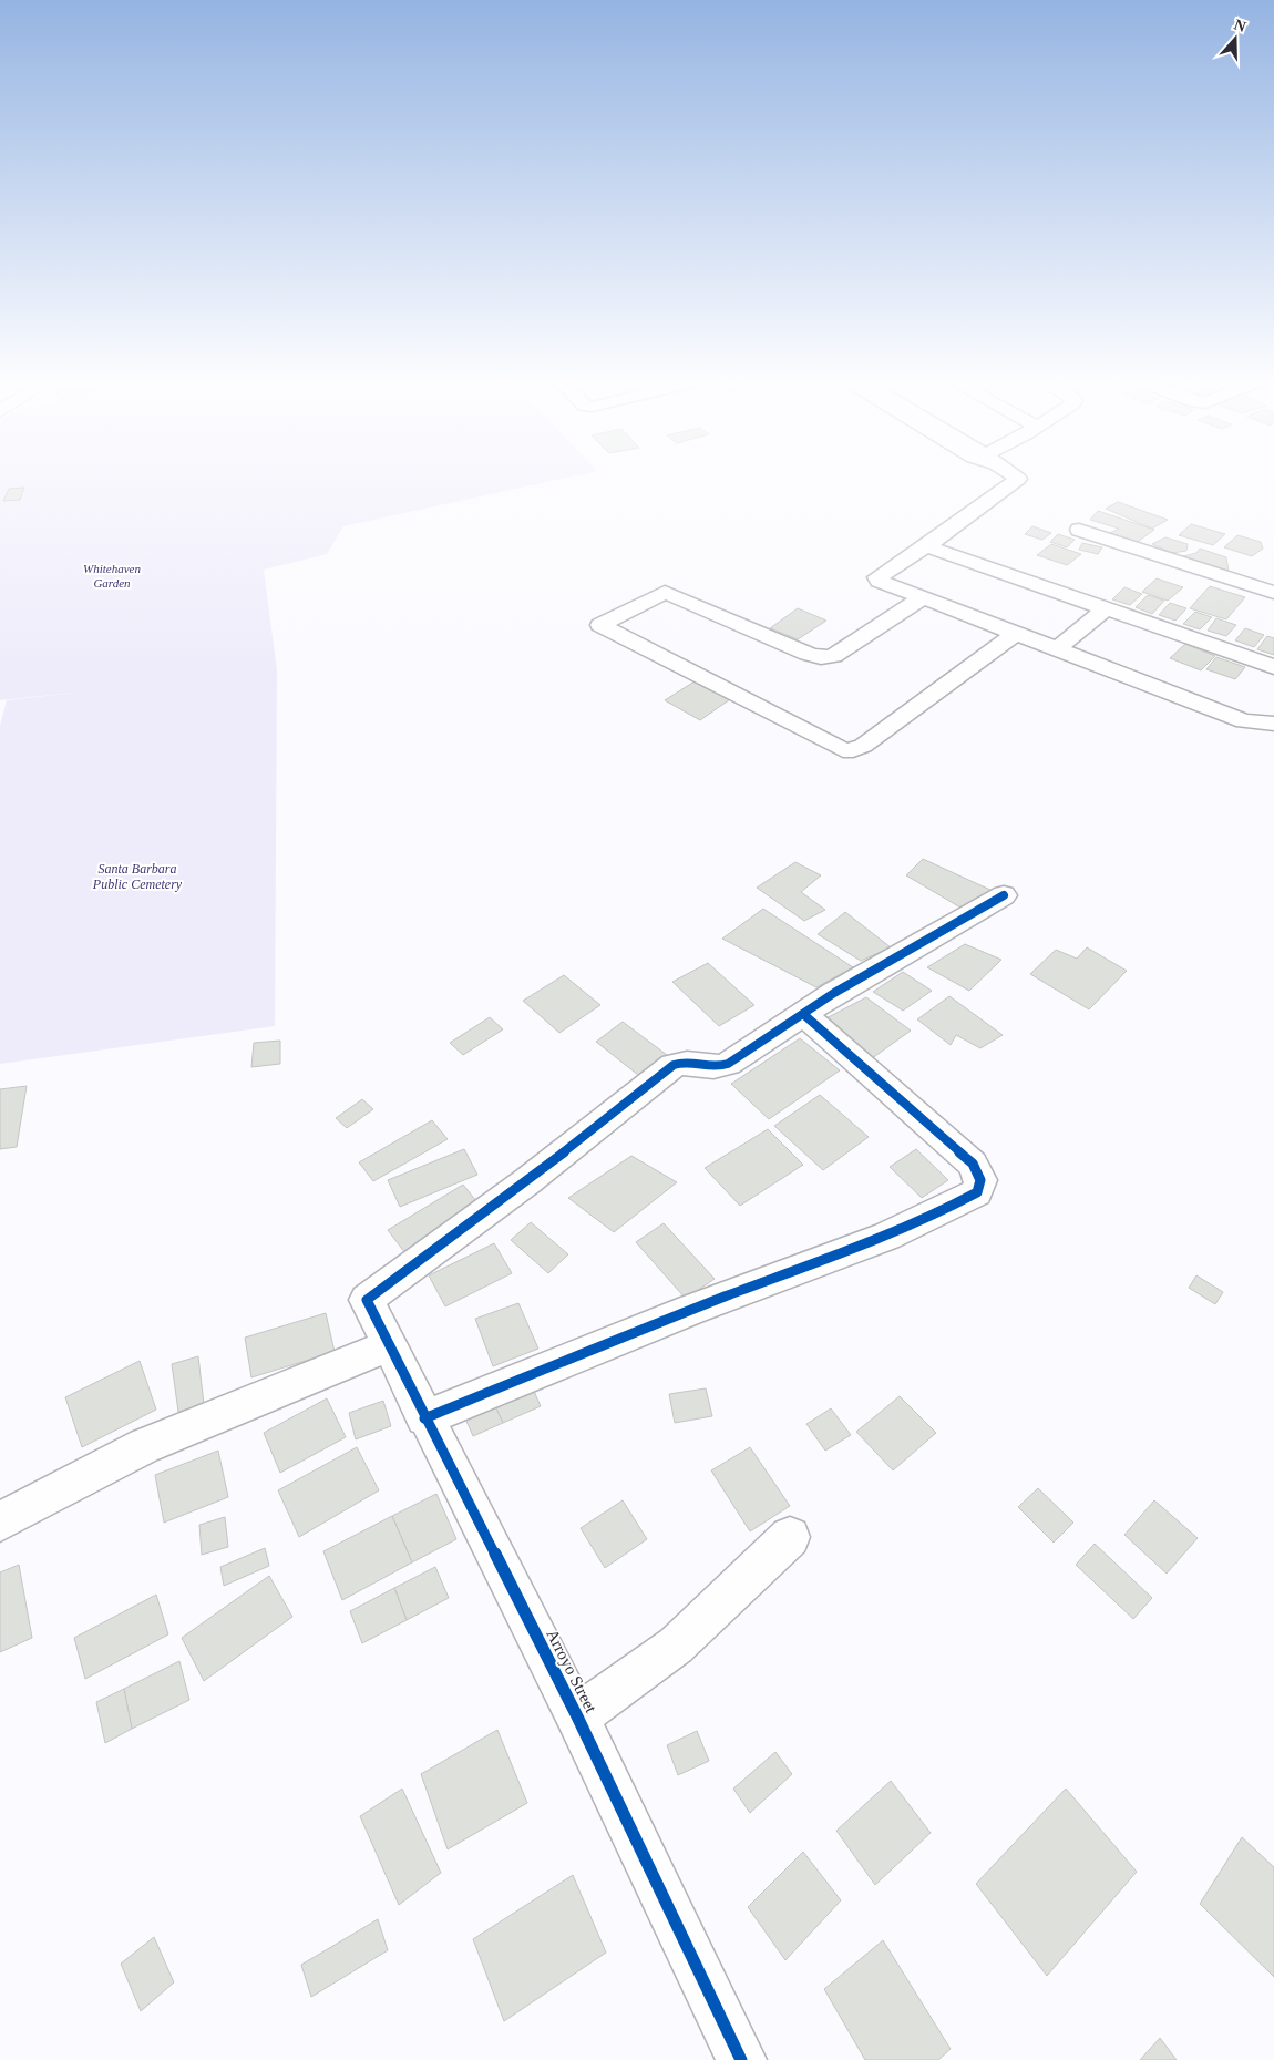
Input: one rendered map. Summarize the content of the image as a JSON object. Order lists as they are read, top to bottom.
{
  "streets": {
    "street": ["Arroyo Street"]
  },
  "parks": ["Whitehaven Garden", "Santa Barbara Public Cemetery"],
  "north": "top"
}
